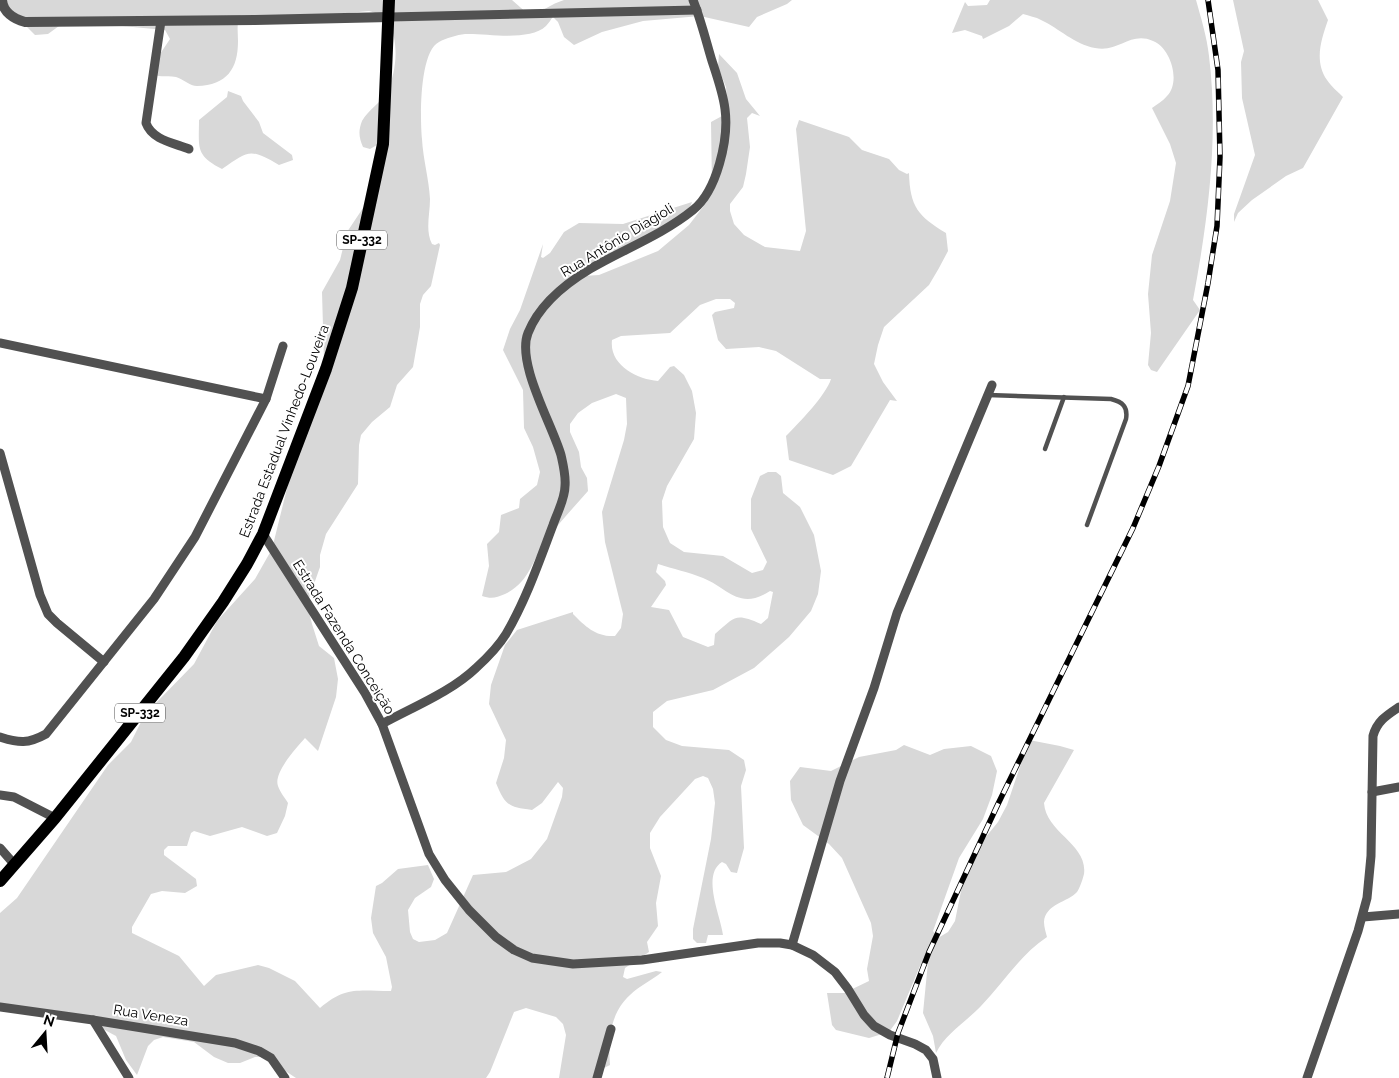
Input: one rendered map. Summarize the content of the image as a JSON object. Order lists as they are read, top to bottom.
{
  "streets": {
    "main road": ["SP-332", "Estrada Estadual Vinhedo-Louveira"],
    "street": ["Rua Antônio Diagioli", "Estrada Fazenda Conceição", "Rua Veneza"]
  },
  "crossings": [
    ["Rua Antônio Diagioli", "Estrada Fazenda Conceição"],
    ["Estrada Estadual Vinhedo-Louveira", "Estrada Fazenda Conceição"]
  ],
  "north": "top"
}
